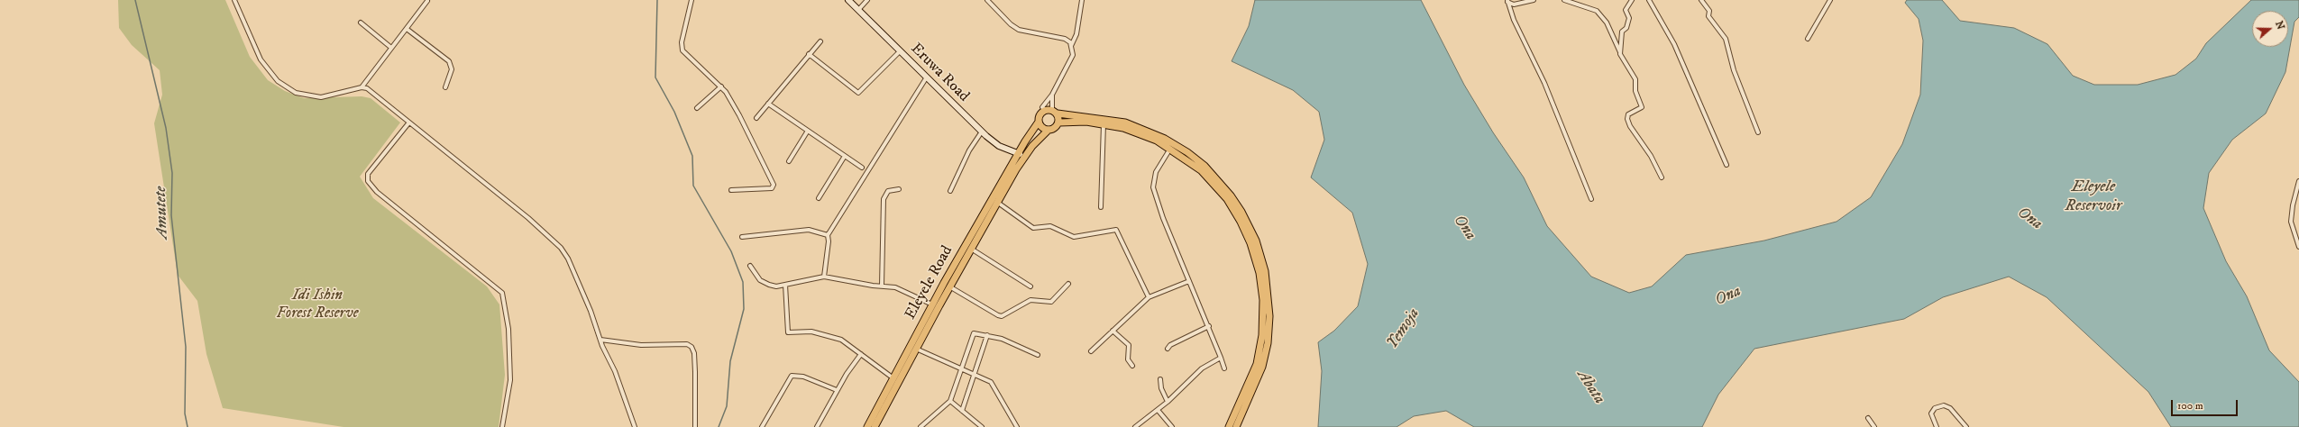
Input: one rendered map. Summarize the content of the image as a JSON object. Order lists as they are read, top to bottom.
{
  "streets": {
    "main road": ["Eruwa Road", "Eleyele Road"]
  },
  "crossings": [
    ["Eruwa Road", "Eleyele Road"]
  ],
  "water": [
    "Eleyele Reservoir",
    "Amutete",
    "Ona",
    "Yemoja",
    "Abata"
  ],
  "parks": ["Idi Ishin Forest Reserve"],
  "scale_bar": "100 m",
  "north": "right"
}
